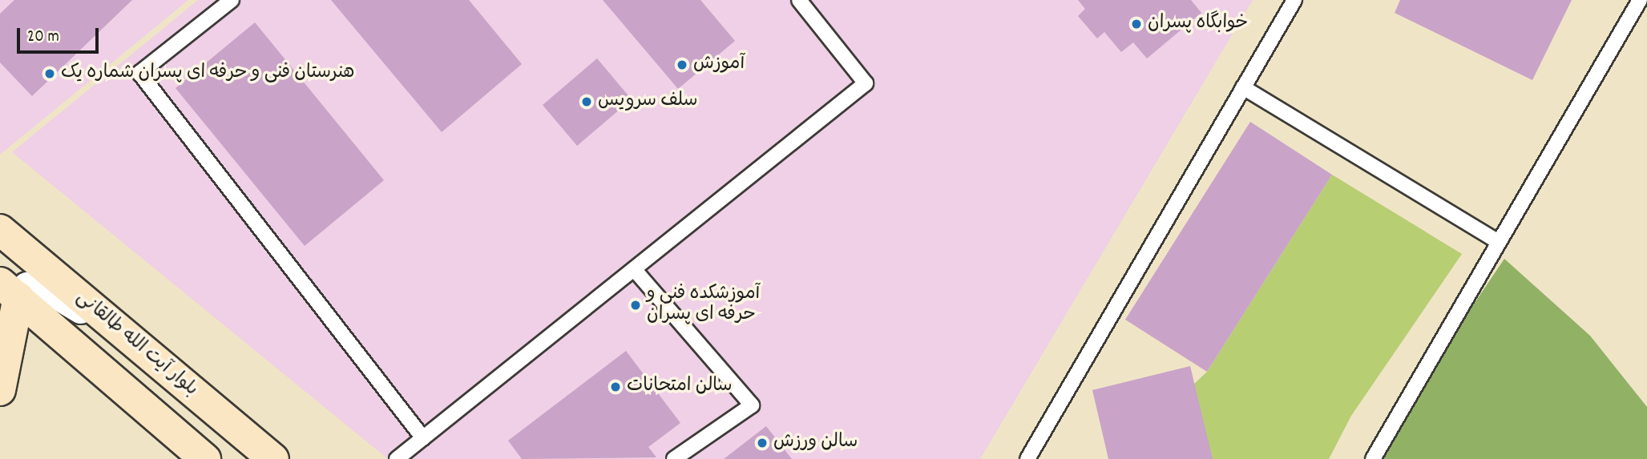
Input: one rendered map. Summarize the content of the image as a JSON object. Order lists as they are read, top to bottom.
{
  "streets": {
    "main road": ["بلوار آیت الله طالقانی"]
  },
  "places": [
    "خوابگاه پسران",
    "آموزش",
    "هنرستان فنی و حرفه ای پسران شماره یک",
    "سلف سرویس",
    "آموزشکده فنی و حرفه ای پسران",
    "سالن امتحانات",
    "سالن ورزش"
  ],
  "scale_bar": "20 m"
}
